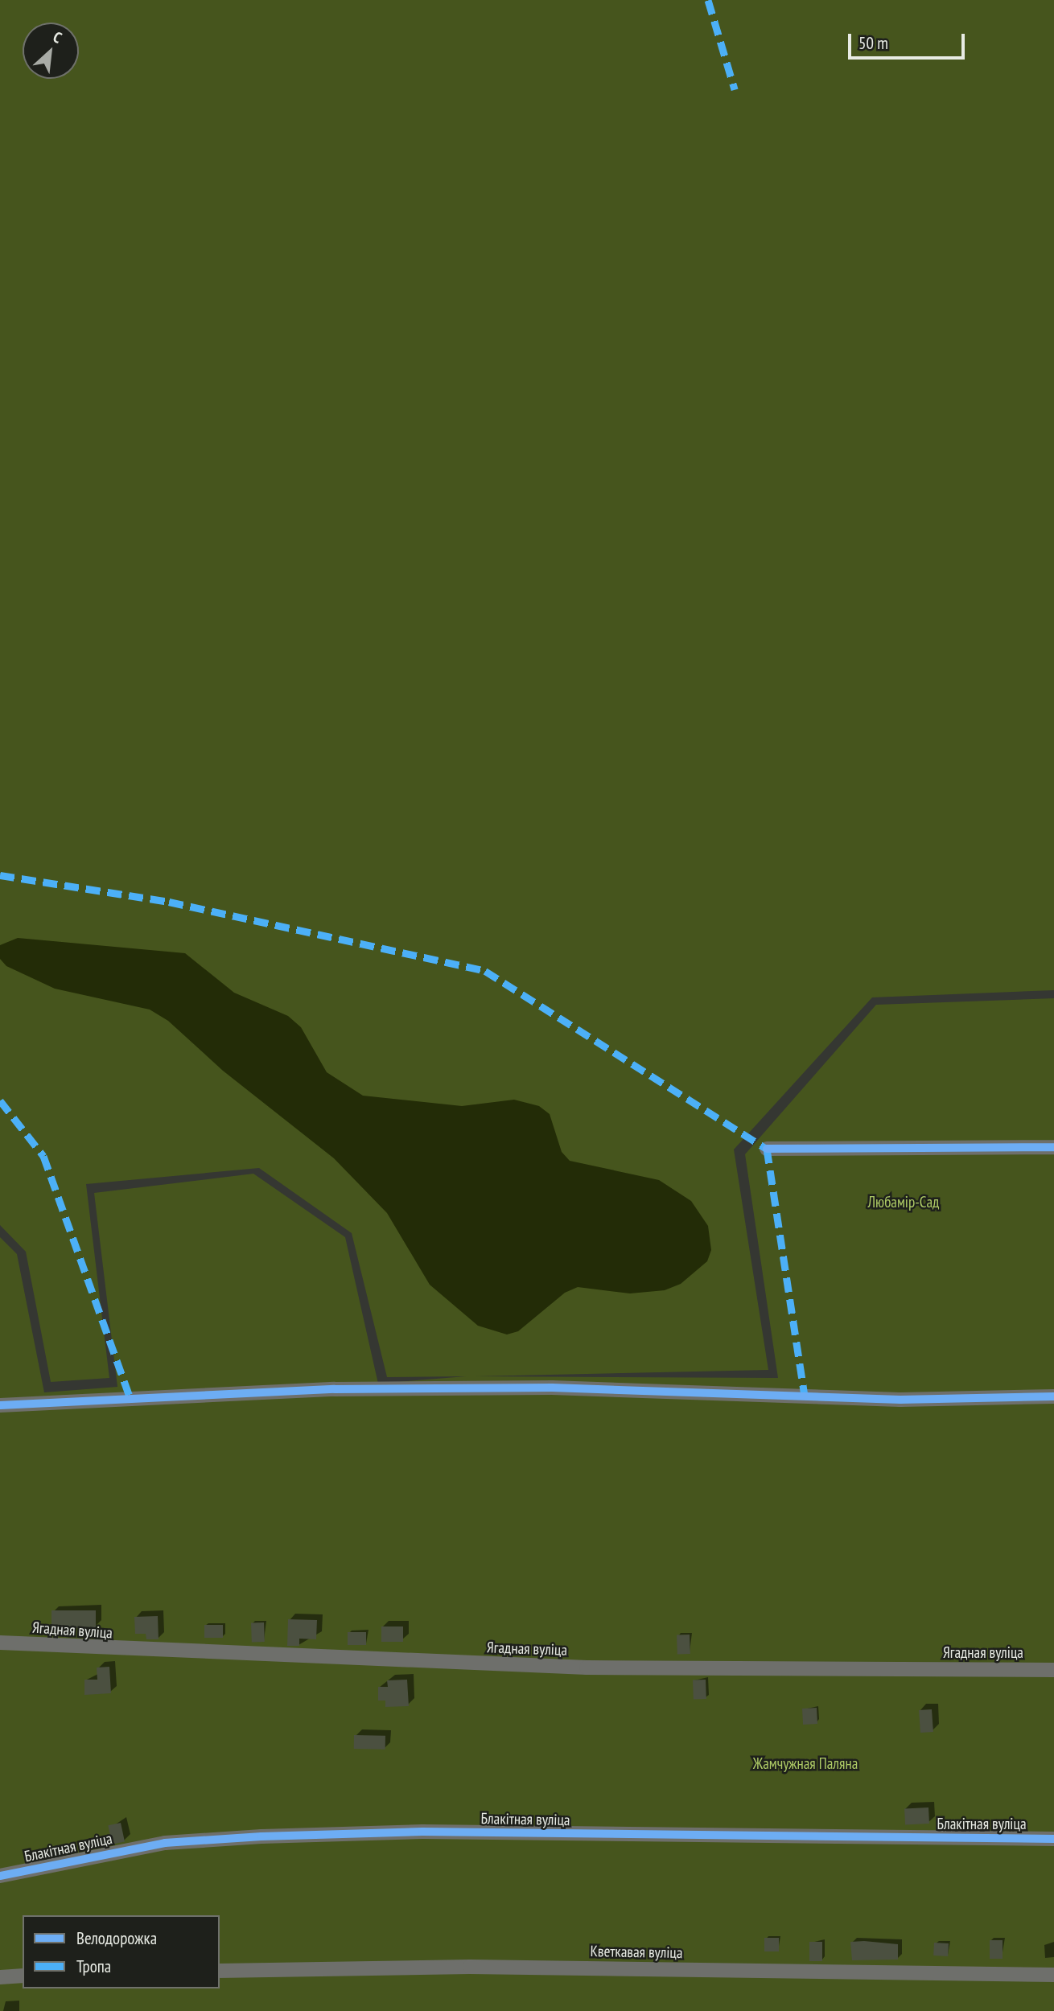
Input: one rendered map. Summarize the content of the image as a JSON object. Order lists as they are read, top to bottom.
{
  "streets": {
    "street": ["Ягадная вуліца", "Блакітная вуліца", "Кветкавая вуліца"]
  },
  "parks": ["Любамір-Сад", "Жамчужная Паляна"],
  "legend": ["Велодорожка", "Тропа"],
  "scale_bar": "50 m",
  "north": "top right"
}
